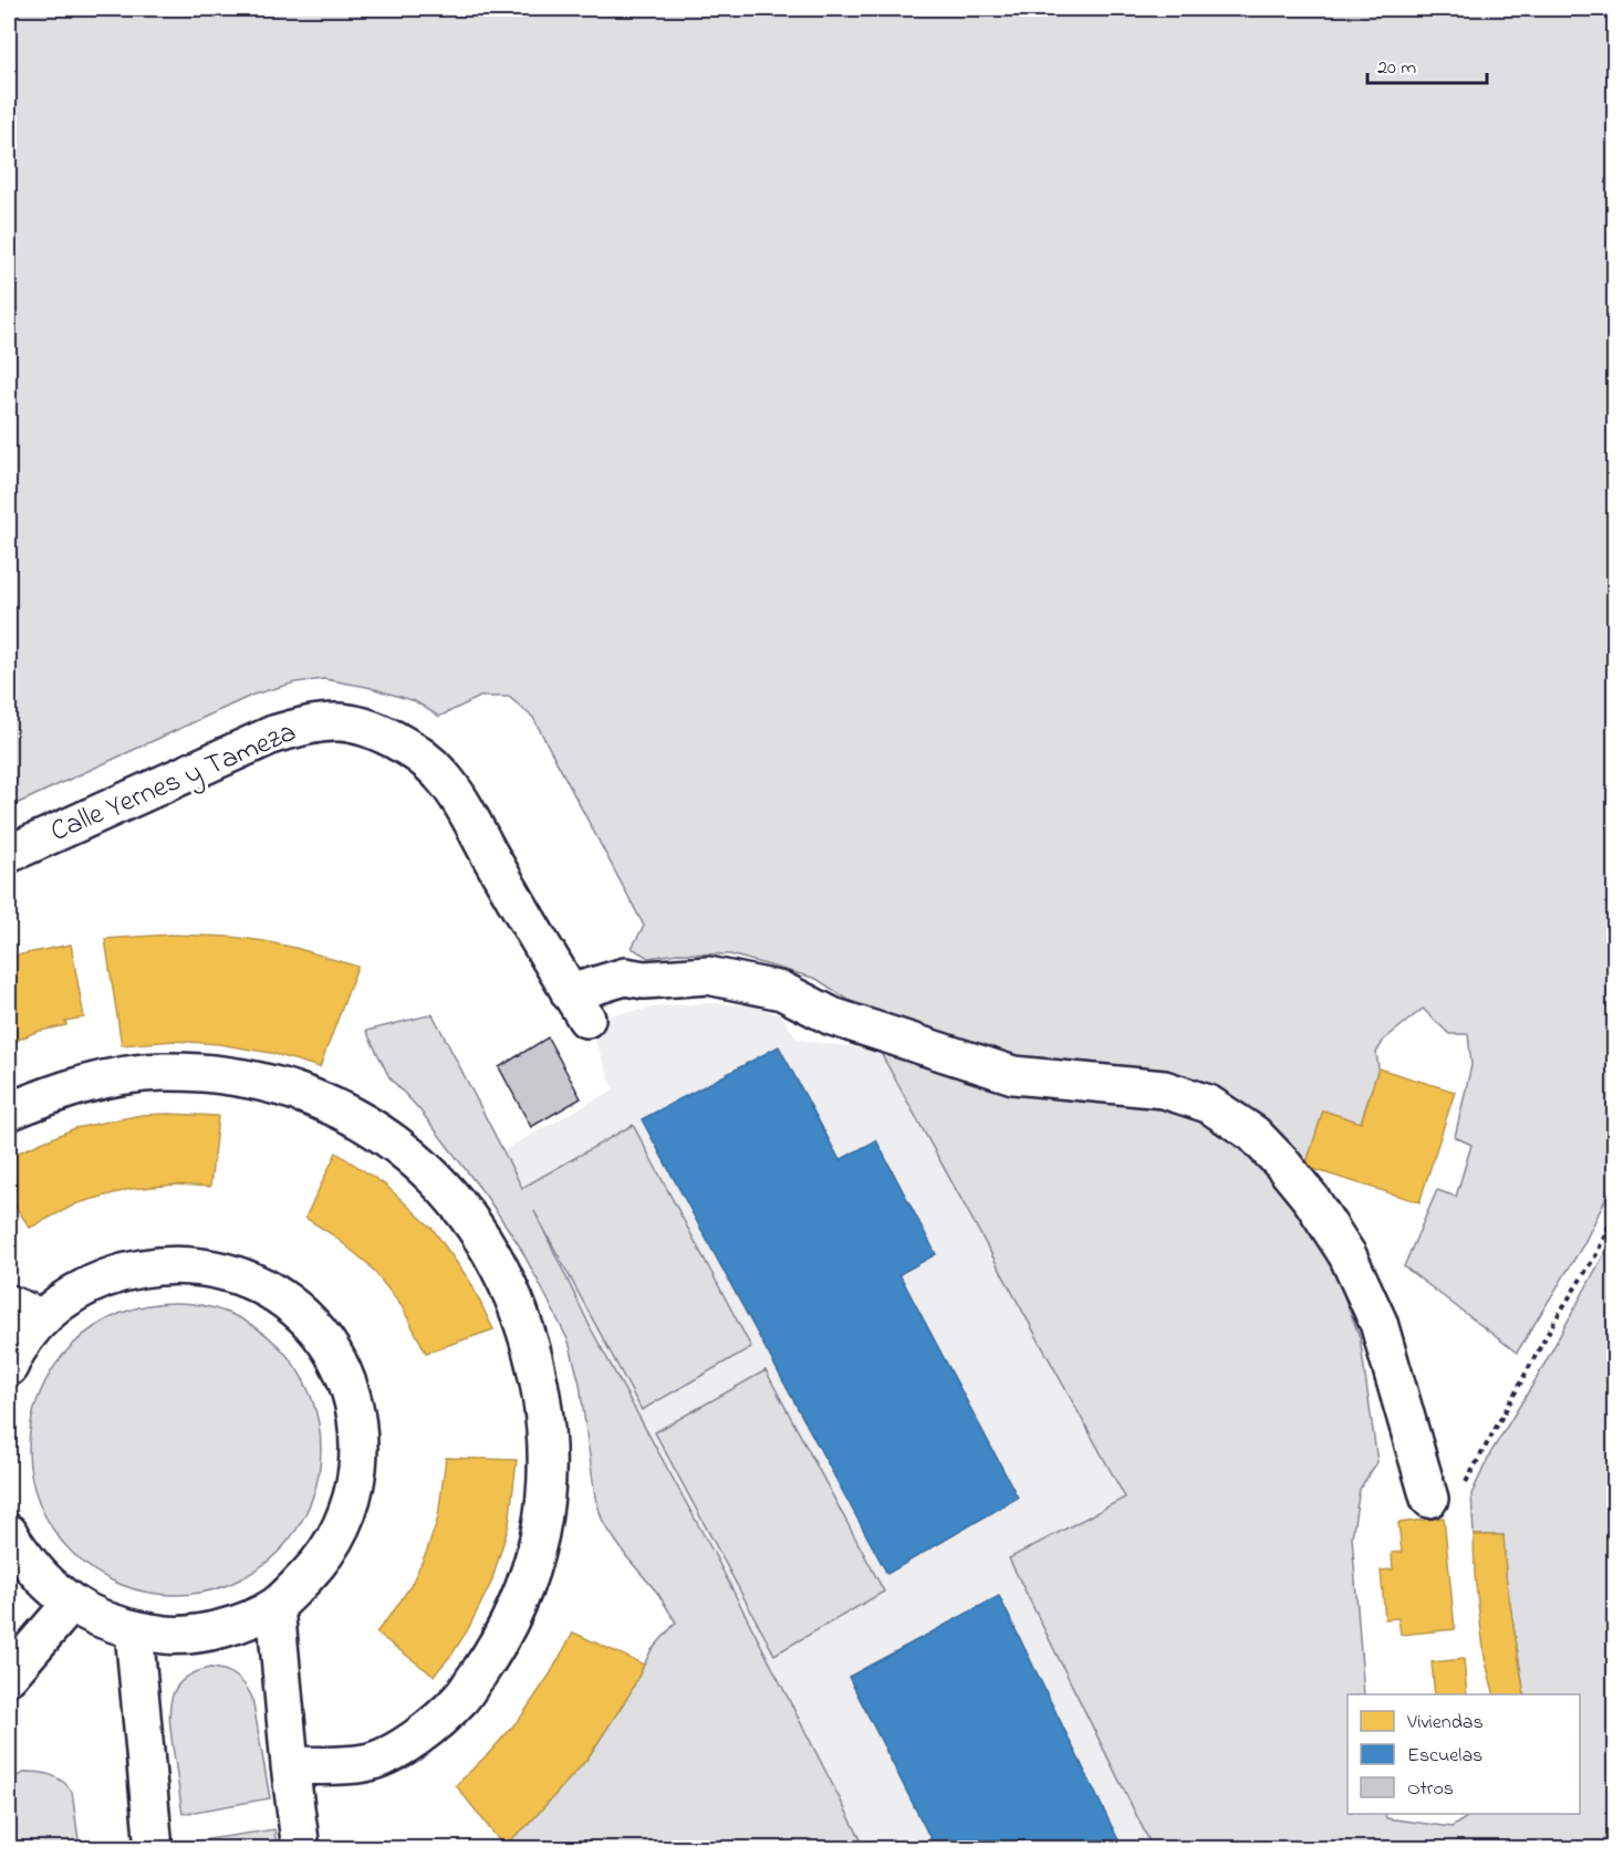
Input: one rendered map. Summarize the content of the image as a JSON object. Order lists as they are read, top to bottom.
{
  "streets": {
    "street": ["Calle Yernes y Tameza"]
  },
  "legend": ["Viviendas", "Escuelas", "Otros"],
  "scale_bar": "20 m"
}
